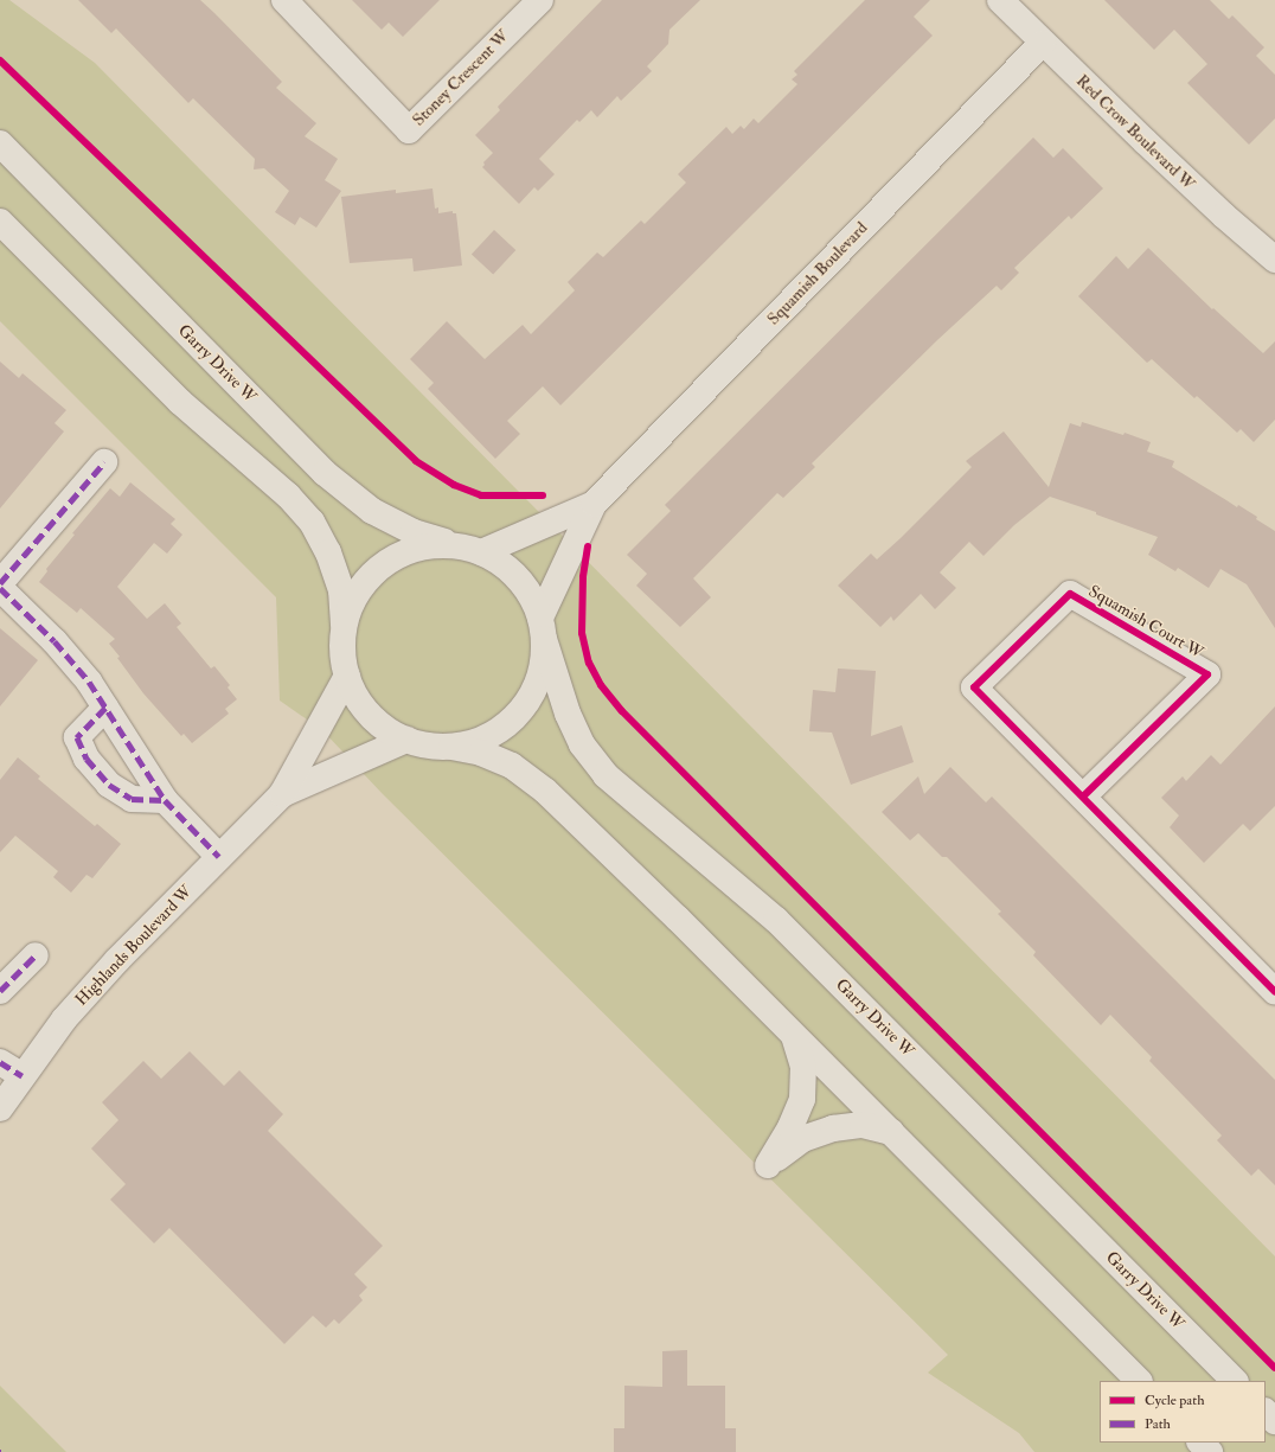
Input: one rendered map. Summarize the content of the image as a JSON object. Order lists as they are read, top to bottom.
{
  "streets": {
    "main road": [
      "Stoney Crescent W",
      "Red Crow Boulevard W",
      "Squamish Boulevard",
      "Garry Drive W",
      "Squamish Court W",
      "Highlands Boulevard W"
    ]
  },
  "crossings": [
    ["Red Crow Boulevard W", "Squamish Boulevard"],
    ["Squamish Boulevard", "Garry Drive W"]
  ],
  "legend": ["Cycle path", "Path"]
}
